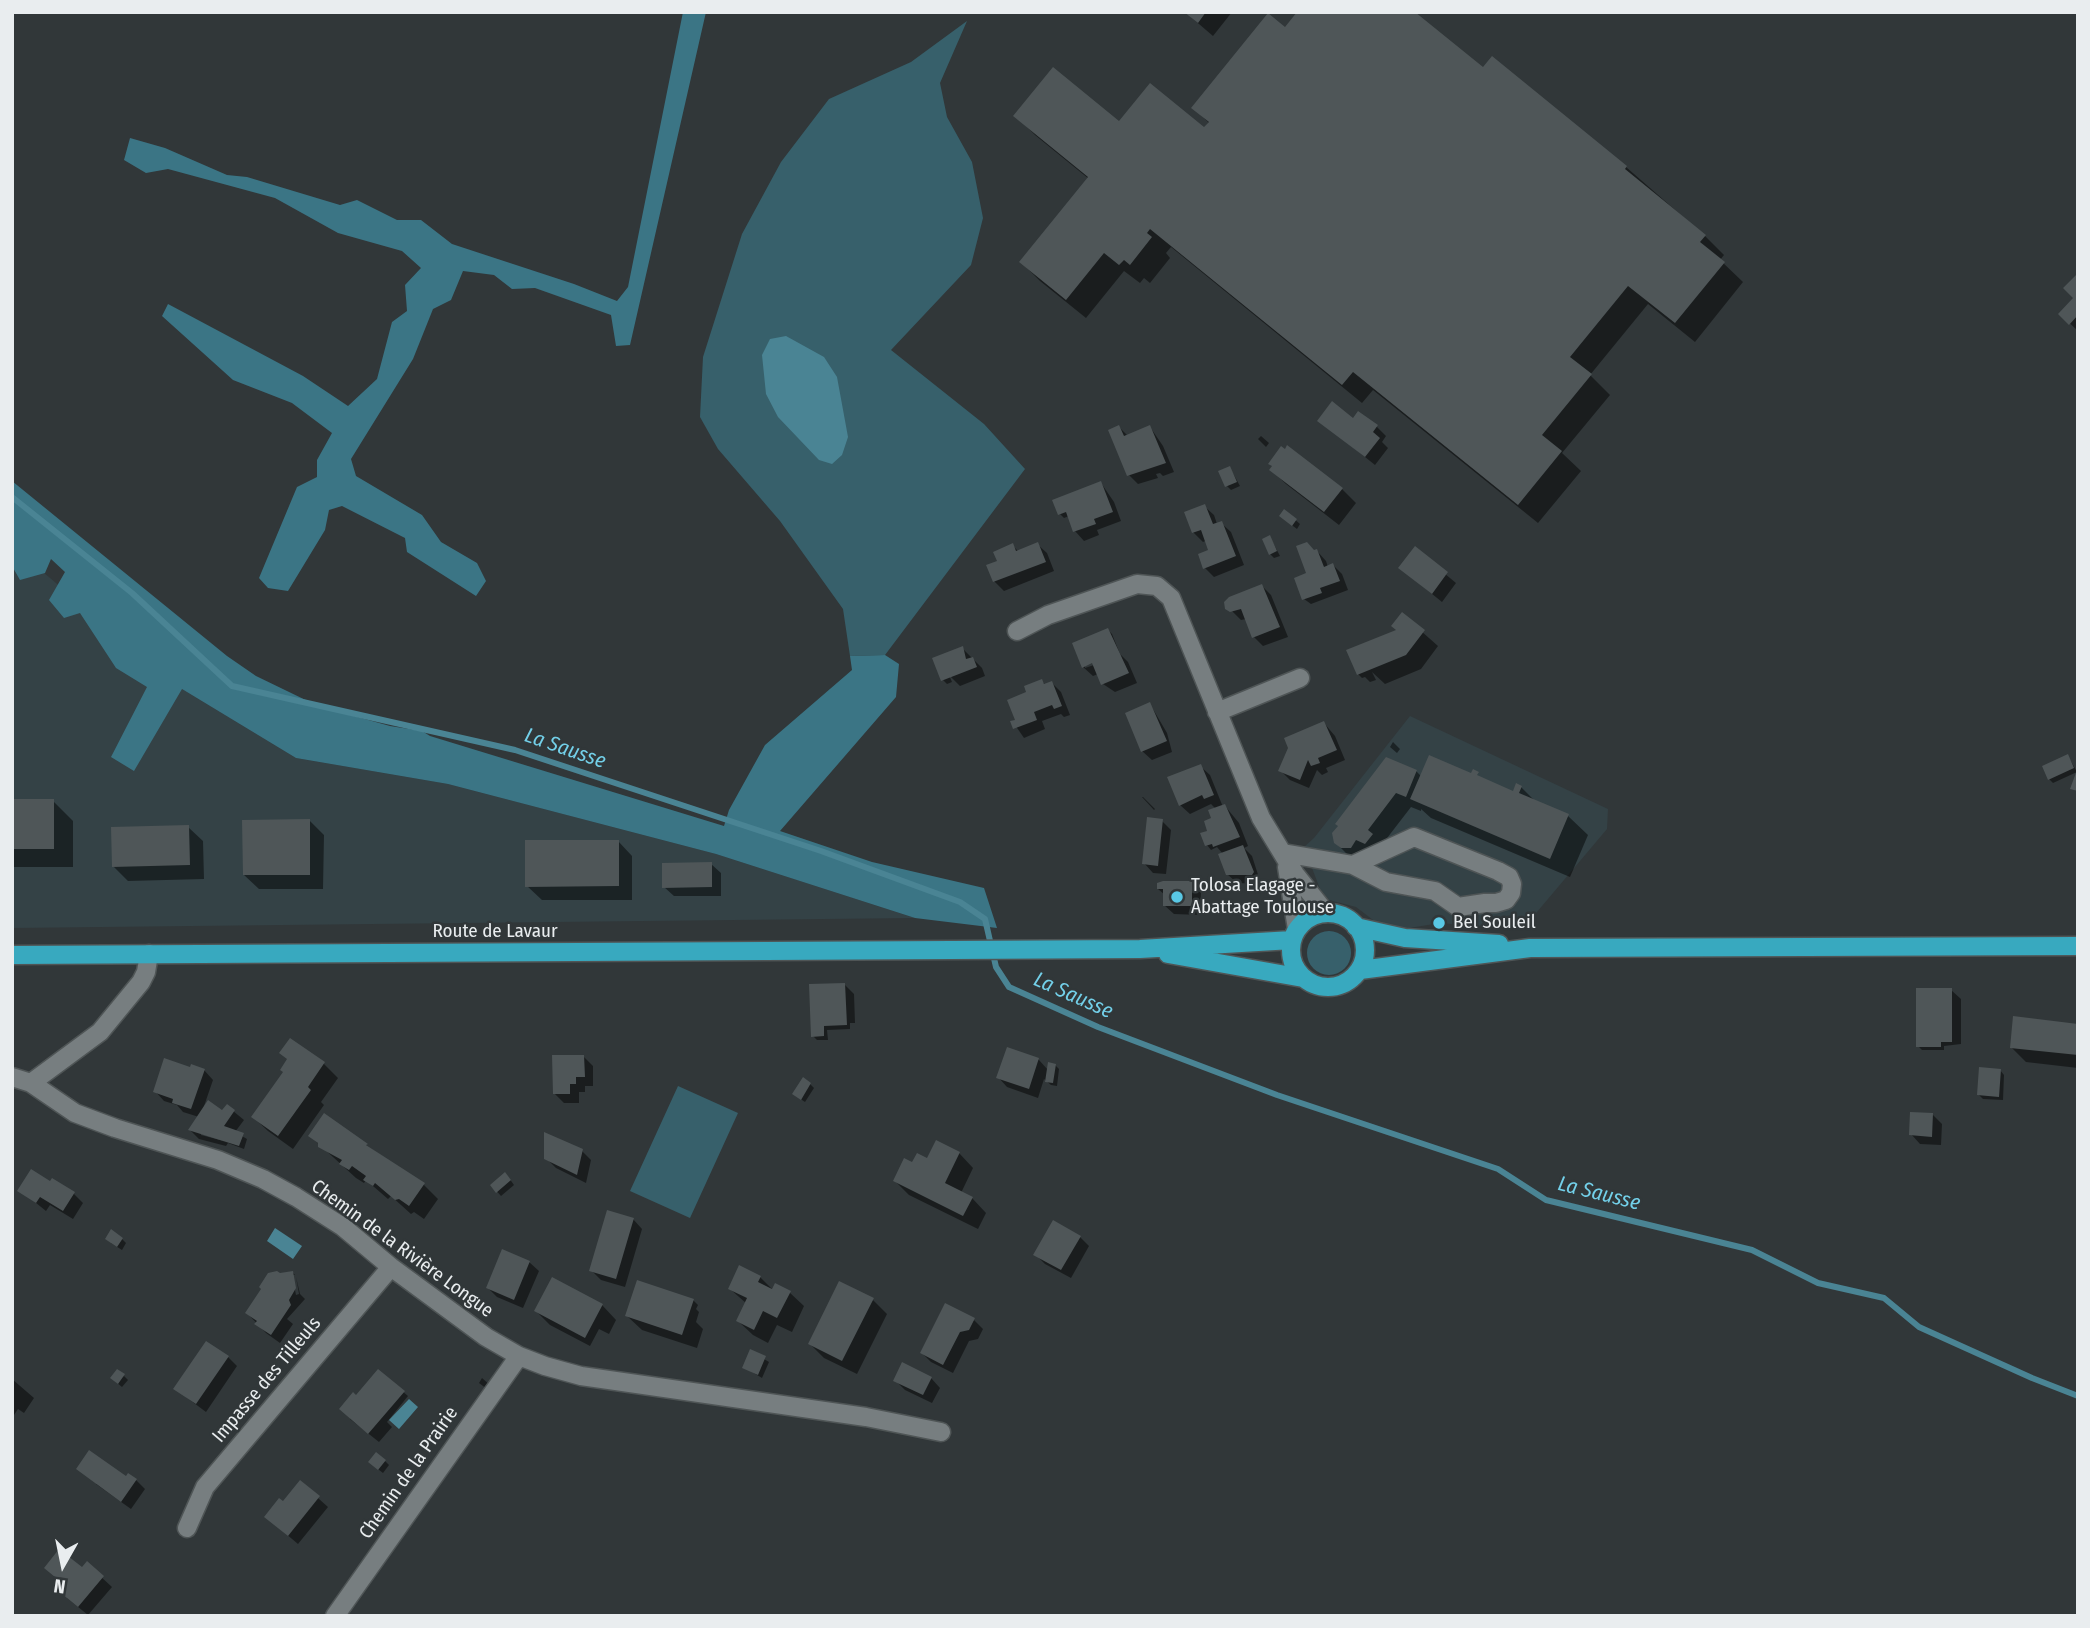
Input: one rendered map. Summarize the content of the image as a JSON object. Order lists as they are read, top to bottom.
{
  "streets": {
    "main road": ["Route de Lavaur"],
    "street": ["Chemin de la Rivière Longue", "Impasse des Tilleuls", "Chemin de la Prairie"]
  },
  "crossings": [
    ["Chemin de la Rivière Longue", "Impasse des Tilleuls"],
    ["Chemin de la Rivière Longue", "Chemin de la Prairie"]
  ],
  "water": ["La Sausse"],
  "places": ["Tolosa Elagage - Abattage Toulouse", "Bel Souleil"],
  "north": "bottom"
}
